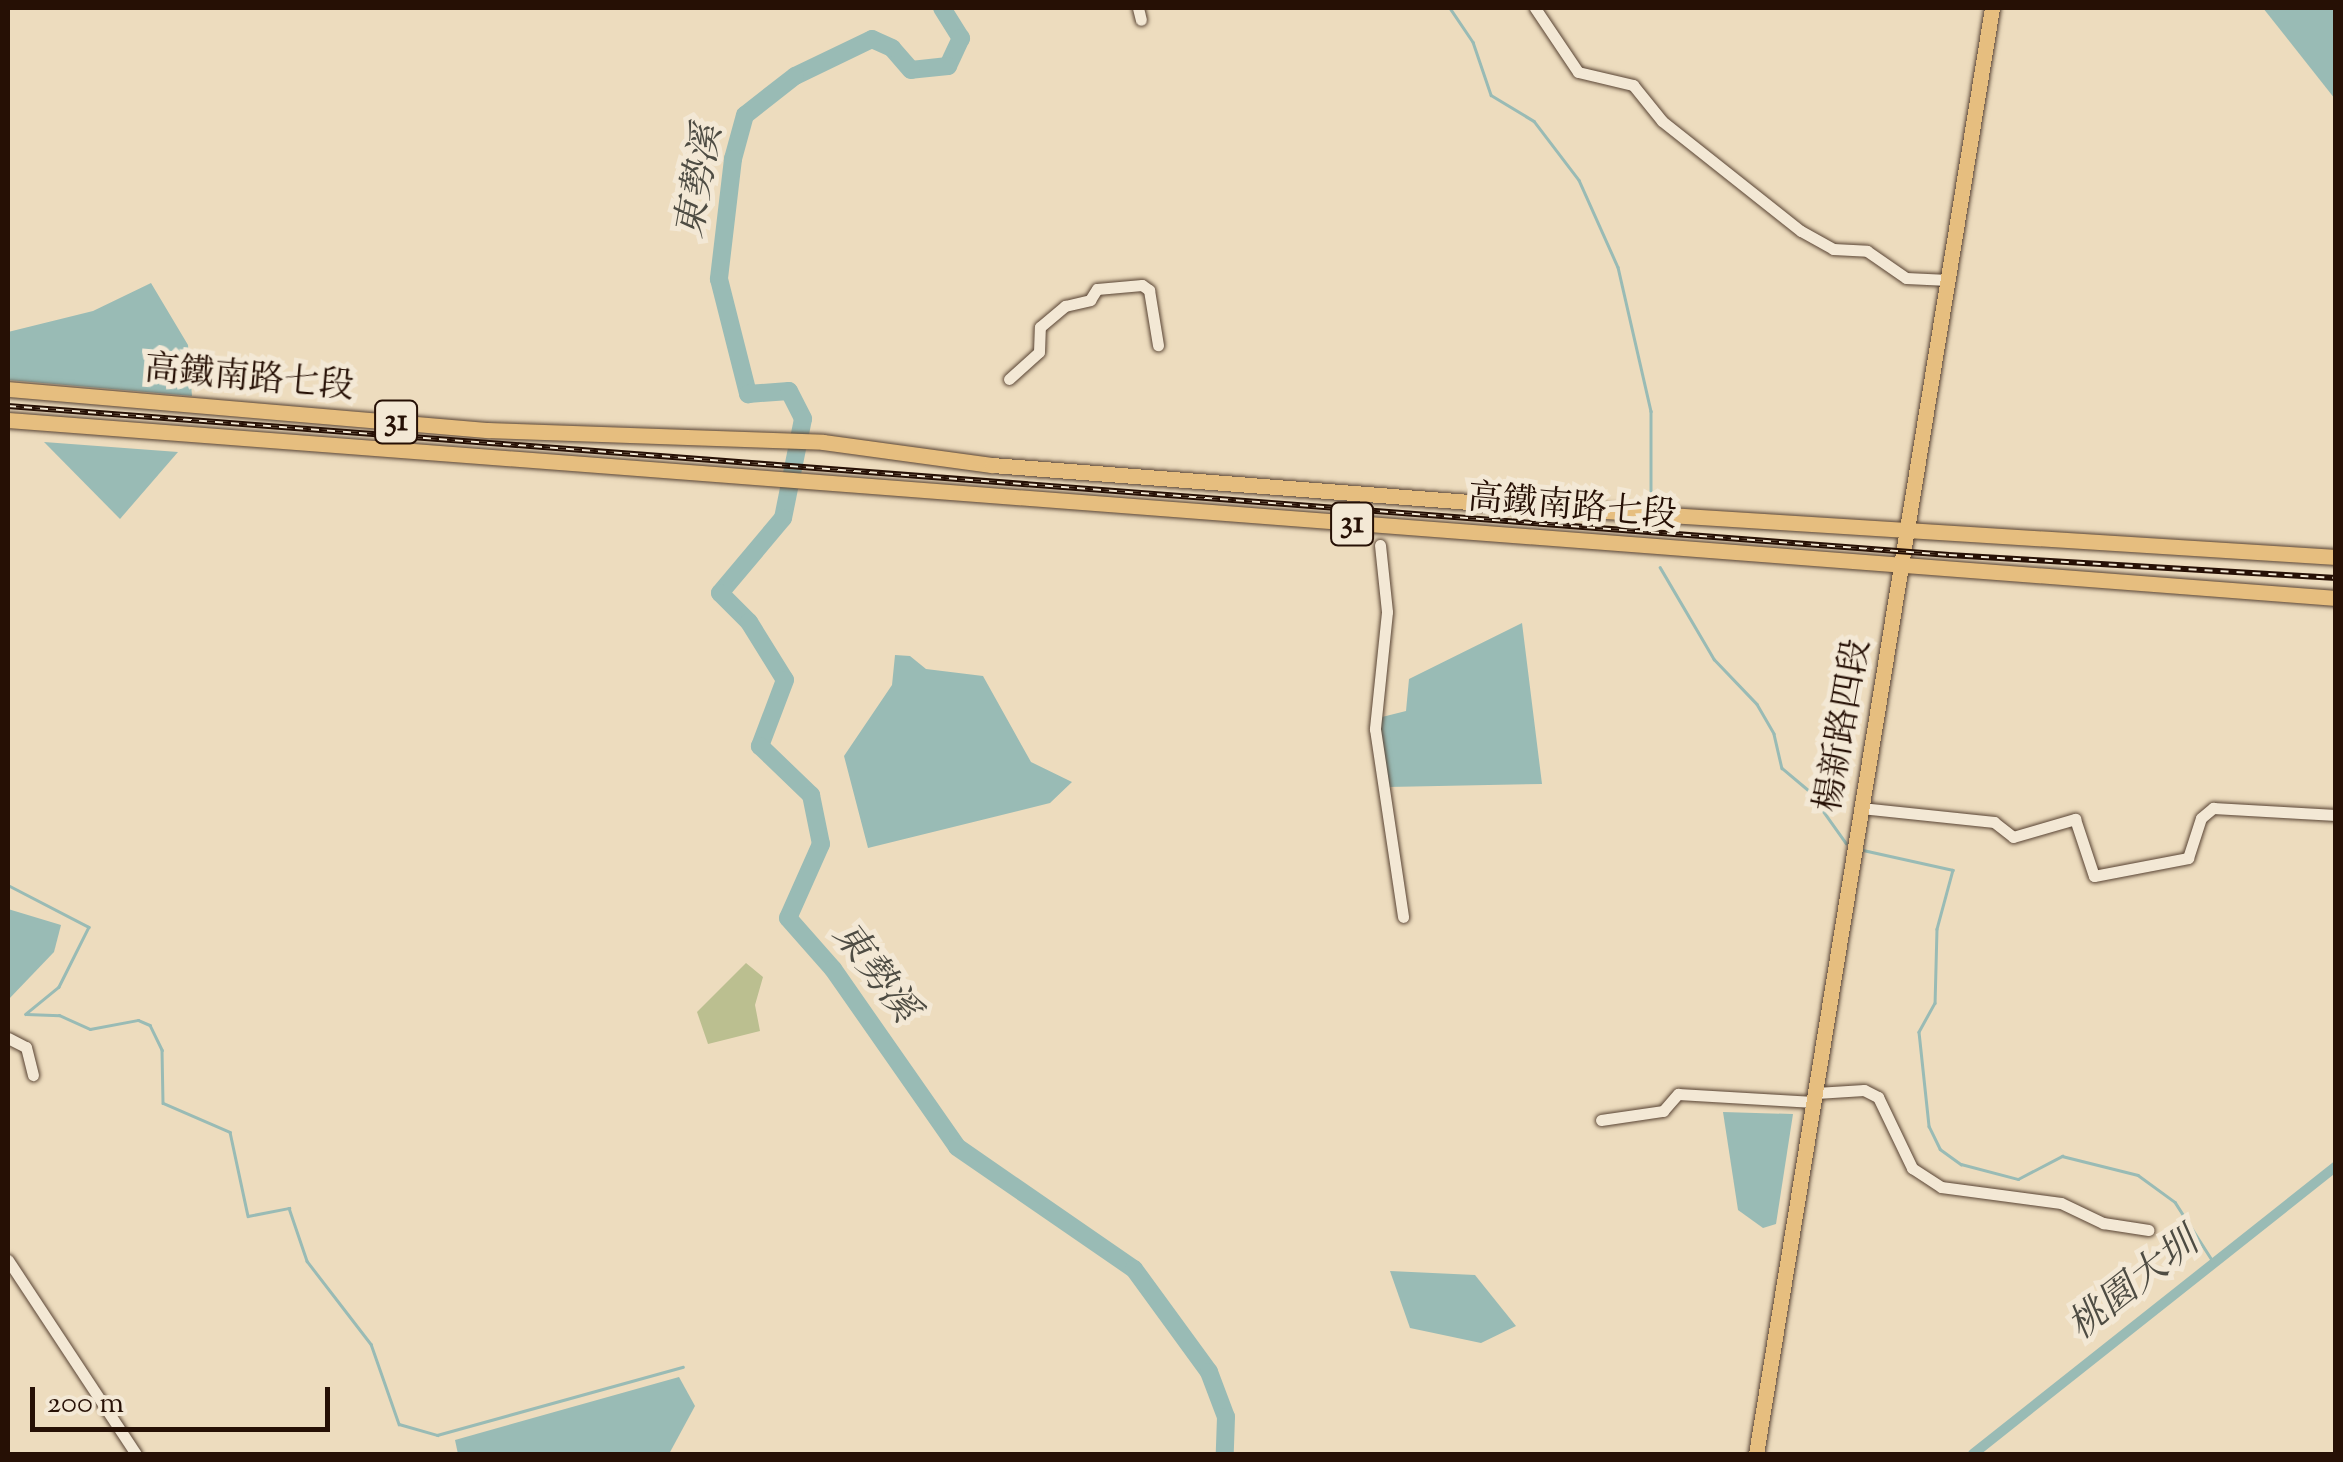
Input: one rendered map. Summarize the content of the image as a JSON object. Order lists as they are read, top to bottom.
{
  "streets": {
    "main road": ["高鐵南路七段", "31", "楊新路四段"]
  },
  "crossings": [
    ["高鐵南路七段", "楊新路四段"]
  ],
  "water": ["東勢溪", "桃園大圳"],
  "scale_bar": "200 m"
}
